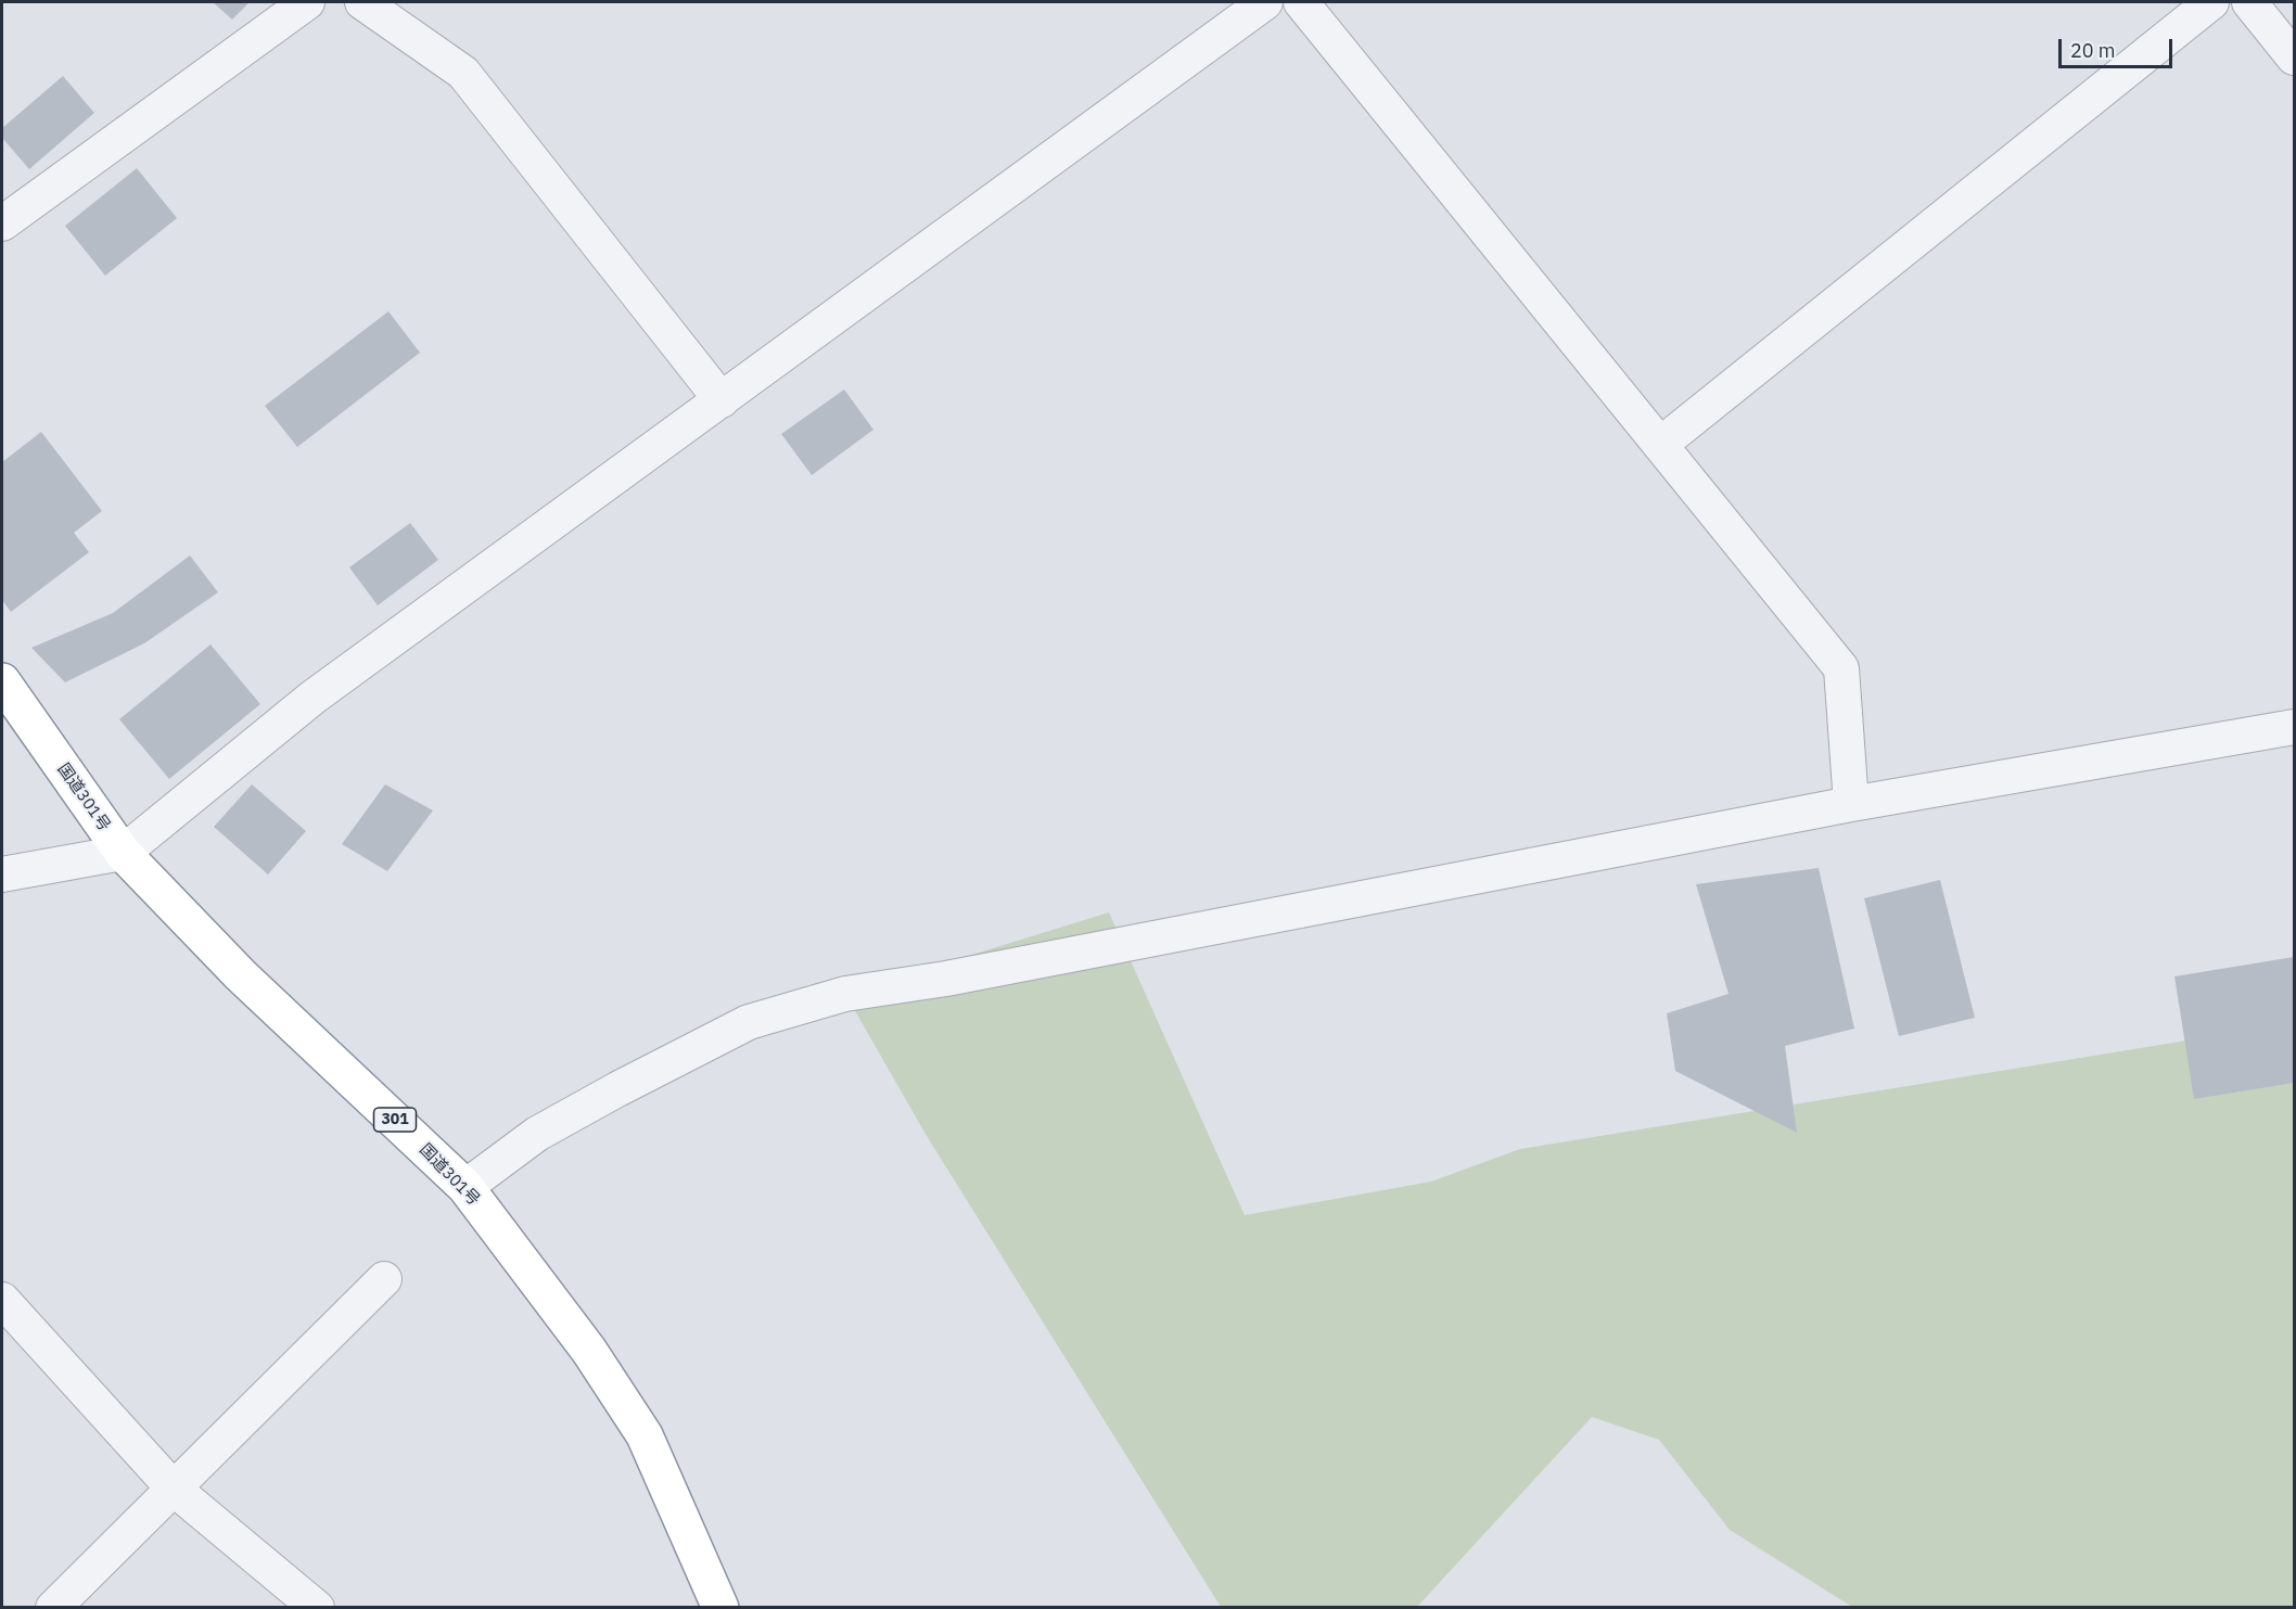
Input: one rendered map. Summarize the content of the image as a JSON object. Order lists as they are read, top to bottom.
{
  "streets": {
    "highway": ["国道301号", "301"]
  },
  "scale_bar": "20 m"
}
